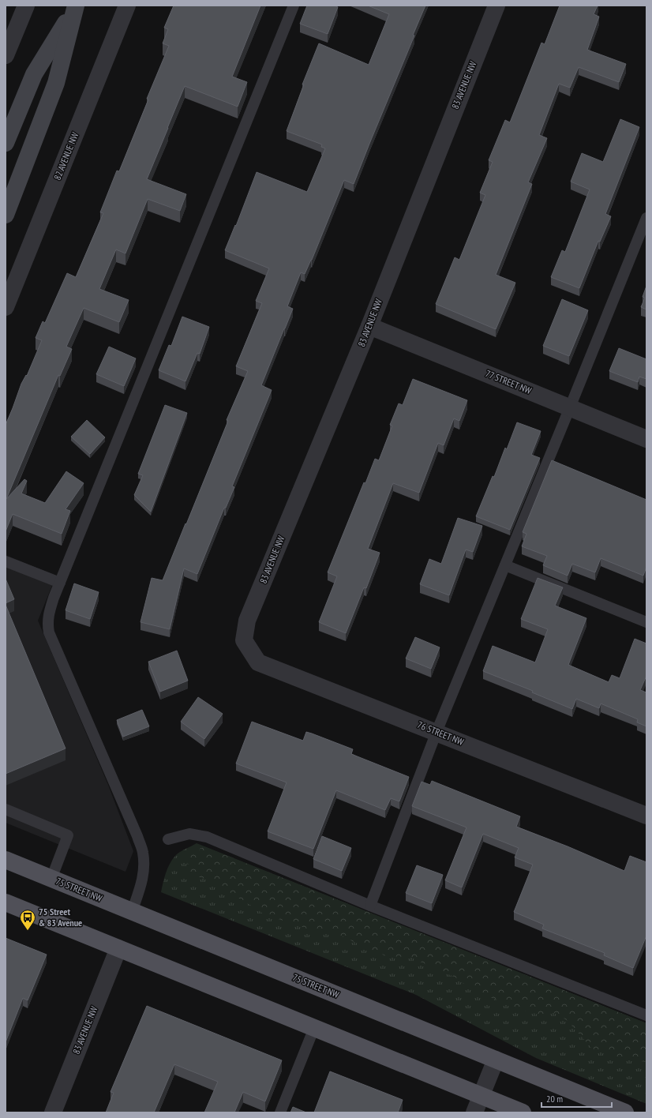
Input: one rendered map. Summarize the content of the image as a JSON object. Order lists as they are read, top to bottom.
{
  "streets": {
    "main road": ["75 STREET NW"],
    "street": [
      "83 AVENUE NW",
      "82 AVENUE NW",
      "77 STREET NW",
      "76 STREET NW"
    ]
  },
  "crossings": [
    ["83 AVENUE NW", "77 STREET NW"],
    ["83 AVENUE NW", "76 STREET NW"]
  ],
  "places": {
    "bus stop": ["75 Street & 83 Avenue"]
  },
  "scale_bar": "20 m"
}
